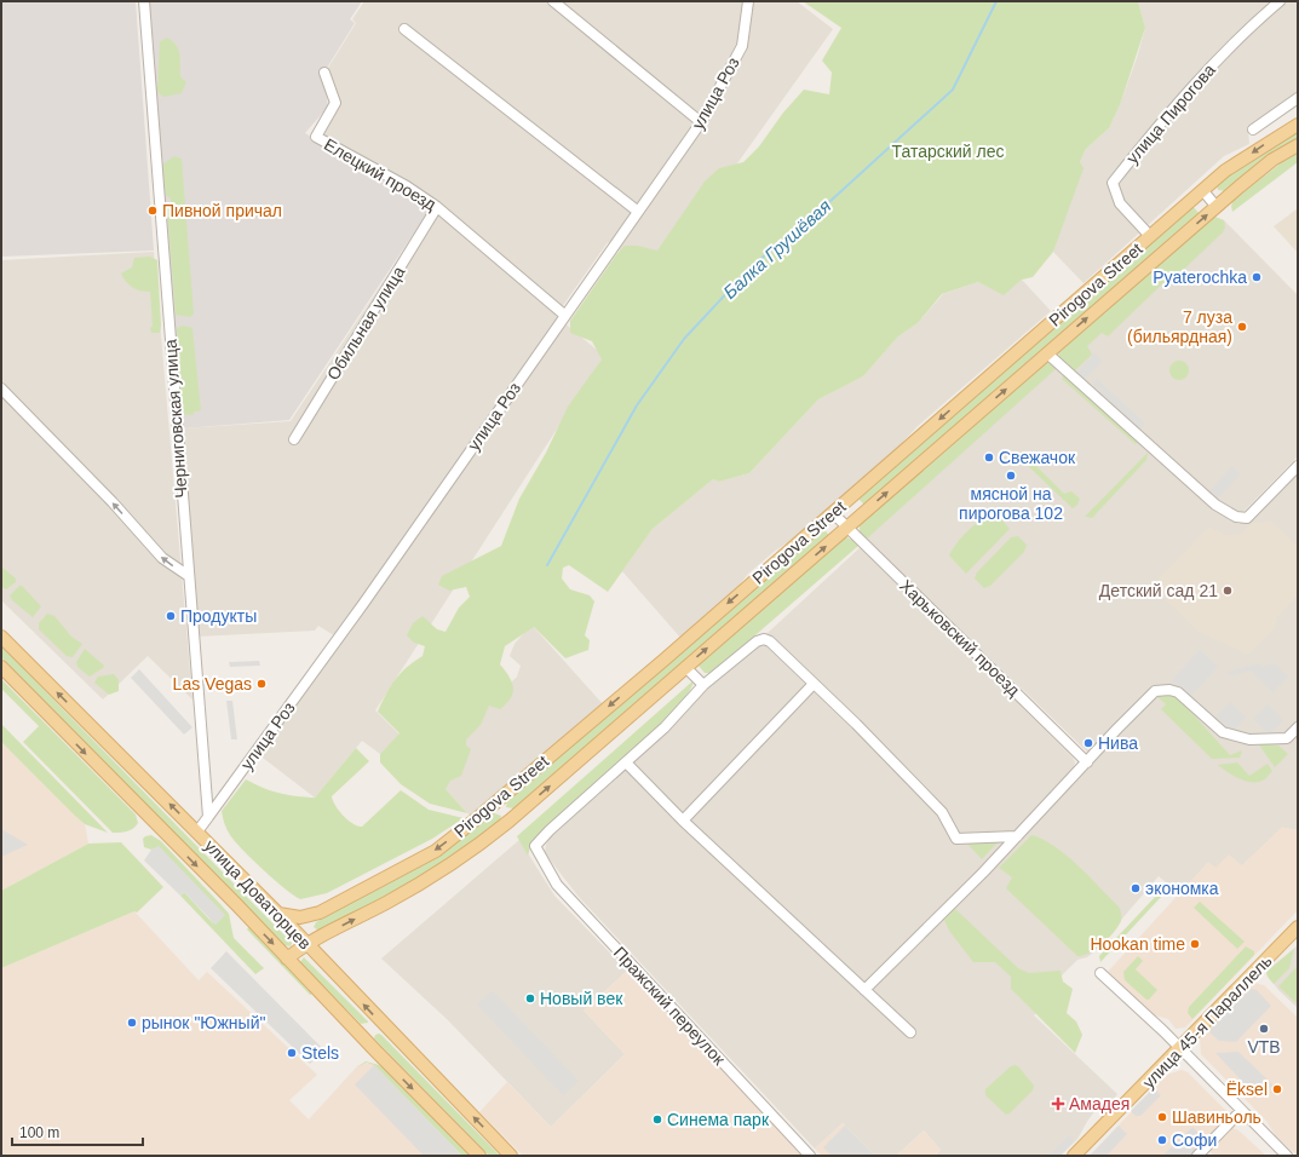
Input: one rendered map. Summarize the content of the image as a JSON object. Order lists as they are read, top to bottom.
{
  "streets": {
    "main road": ["Pirogova Street", "улица Доваторцев", "улица 45-я Параллель"],
    "street": [
      "улица Роз",
      "улица Пирогова",
      "Елецкий проезд",
      "Обильная улица",
      "Черниговская улица",
      "Харьковский проезд",
      "Пражский переулок"
    ]
  },
  "crossings": [
    ["улица Роз", "Елецкий проезд"],
    ["улица Роз", "Черниговская улица"],
    ["улица Пирогова", "Pirogova Street"],
    ["Елецкий проезд", "Обильная улица"],
    ["Pirogova Street", "Харьковский проезд"],
    ["Pirogova Street", "улица Доваторцев"]
  ],
  "water": ["Балка Грушёвая"],
  "parks": ["Татарский лес"],
  "places": {
    "other": [
      "Пивной причал",
      "Pyaterochka",
      "7 луза (бильярдная)",
      "Свежачок",
      "мясной на пирогова 102",
      "Детский сад 21",
      "Продукты",
      "Las Vegas",
      "Нива",
      "экономка",
      "Hookan time",
      "Новый век",
      "рынок \"Южный\"",
      "VTB",
      "Stels",
      "Ёksel",
      "Шавиньоль",
      "Синема парк",
      "Софи"
    ],
    "health": ["Амадея"]
  },
  "scale_bar": "100 m"
}
